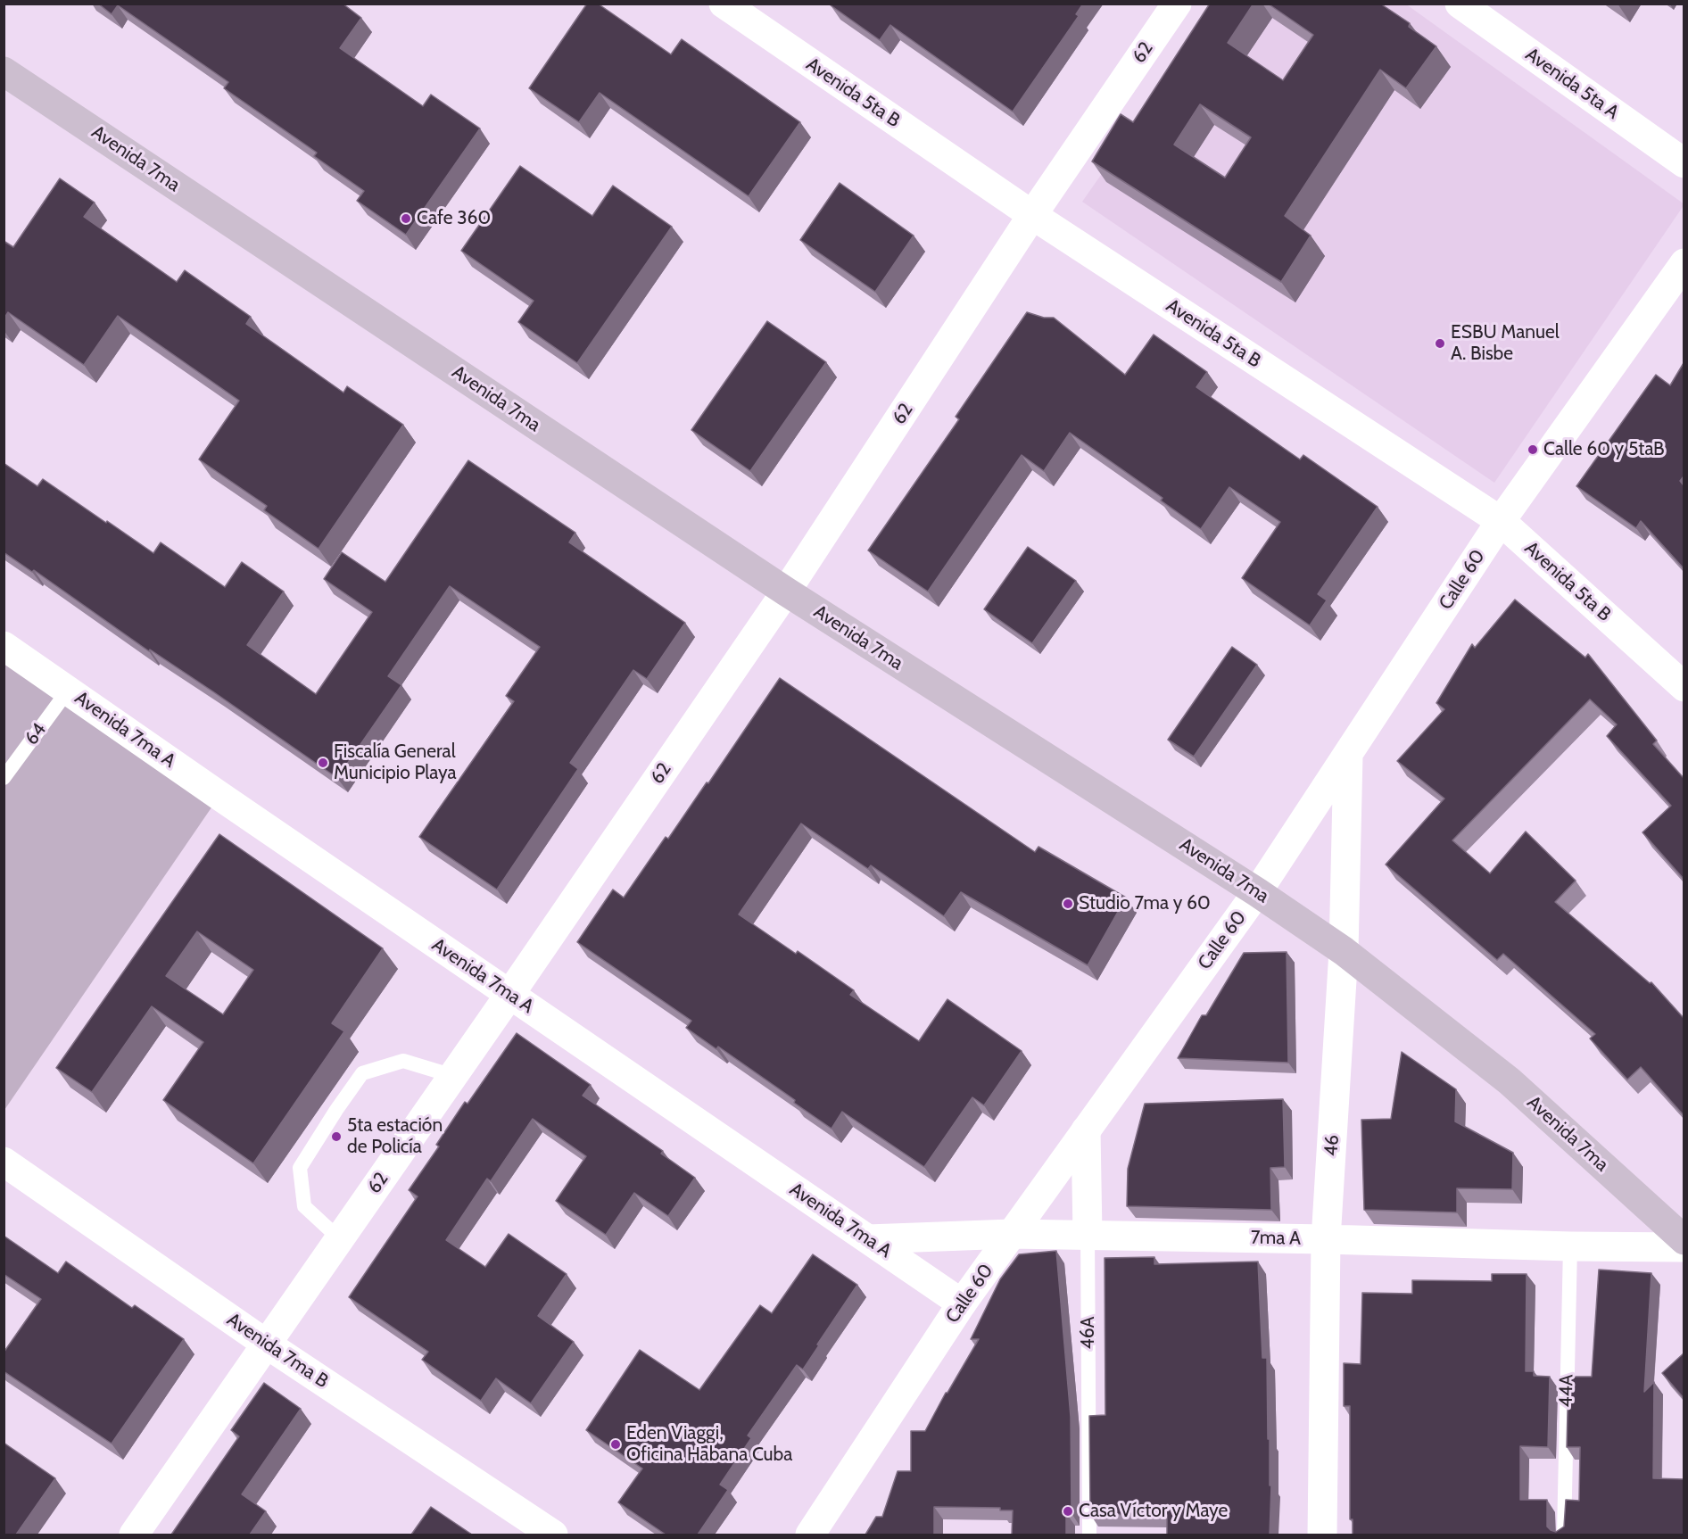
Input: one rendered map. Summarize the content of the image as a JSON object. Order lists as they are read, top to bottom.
{
  "streets": {
    "main road": ["Avenida 7ma"],
    "street": [
      "62",
      "Avenida 5ta A",
      "Avenida 5ta B",
      "Calle 60",
      "Avenida 7ma A",
      "46",
      "7ma A",
      "46A",
      "Avenida 7ma B"
    ],
    "lane": ["64", "44A"]
  },
  "crossings": [
    ["62", "Avenida 5ta B"],
    ["62", "Avenida 7ma"],
    ["62", "Avenida 7ma A"],
    ["62", "Avenida 7ma B"],
    ["Avenida 5ta B", "Calle 60"],
    ["Avenida 7ma", "Calle 60"],
    ["Avenida 7ma", "46"],
    ["Calle 60", "Avenida 7ma A"],
    ["Calle 60", "46"],
    ["Calle 60", "7ma A"],
    ["Calle 60", "46A"],
    ["Avenida 7ma A", "64"],
    ["Avenida 7ma A", "7ma A"],
    ["46", "7ma A"],
    ["7ma A", "46A"],
    ["7ma A", "44A"]
  ],
  "places": [
    "Cafe 360",
    "ESBU Manuel A. Bisbe",
    "Calle 60 y 5taB",
    "Fiscalía General Municipio Playa",
    "Studio 7ma y 60",
    "5ta estación de Policía",
    "Eden Viaggi, Oficina Habana Cuba",
    "Casa Víctor y Maye"
  ]
}
